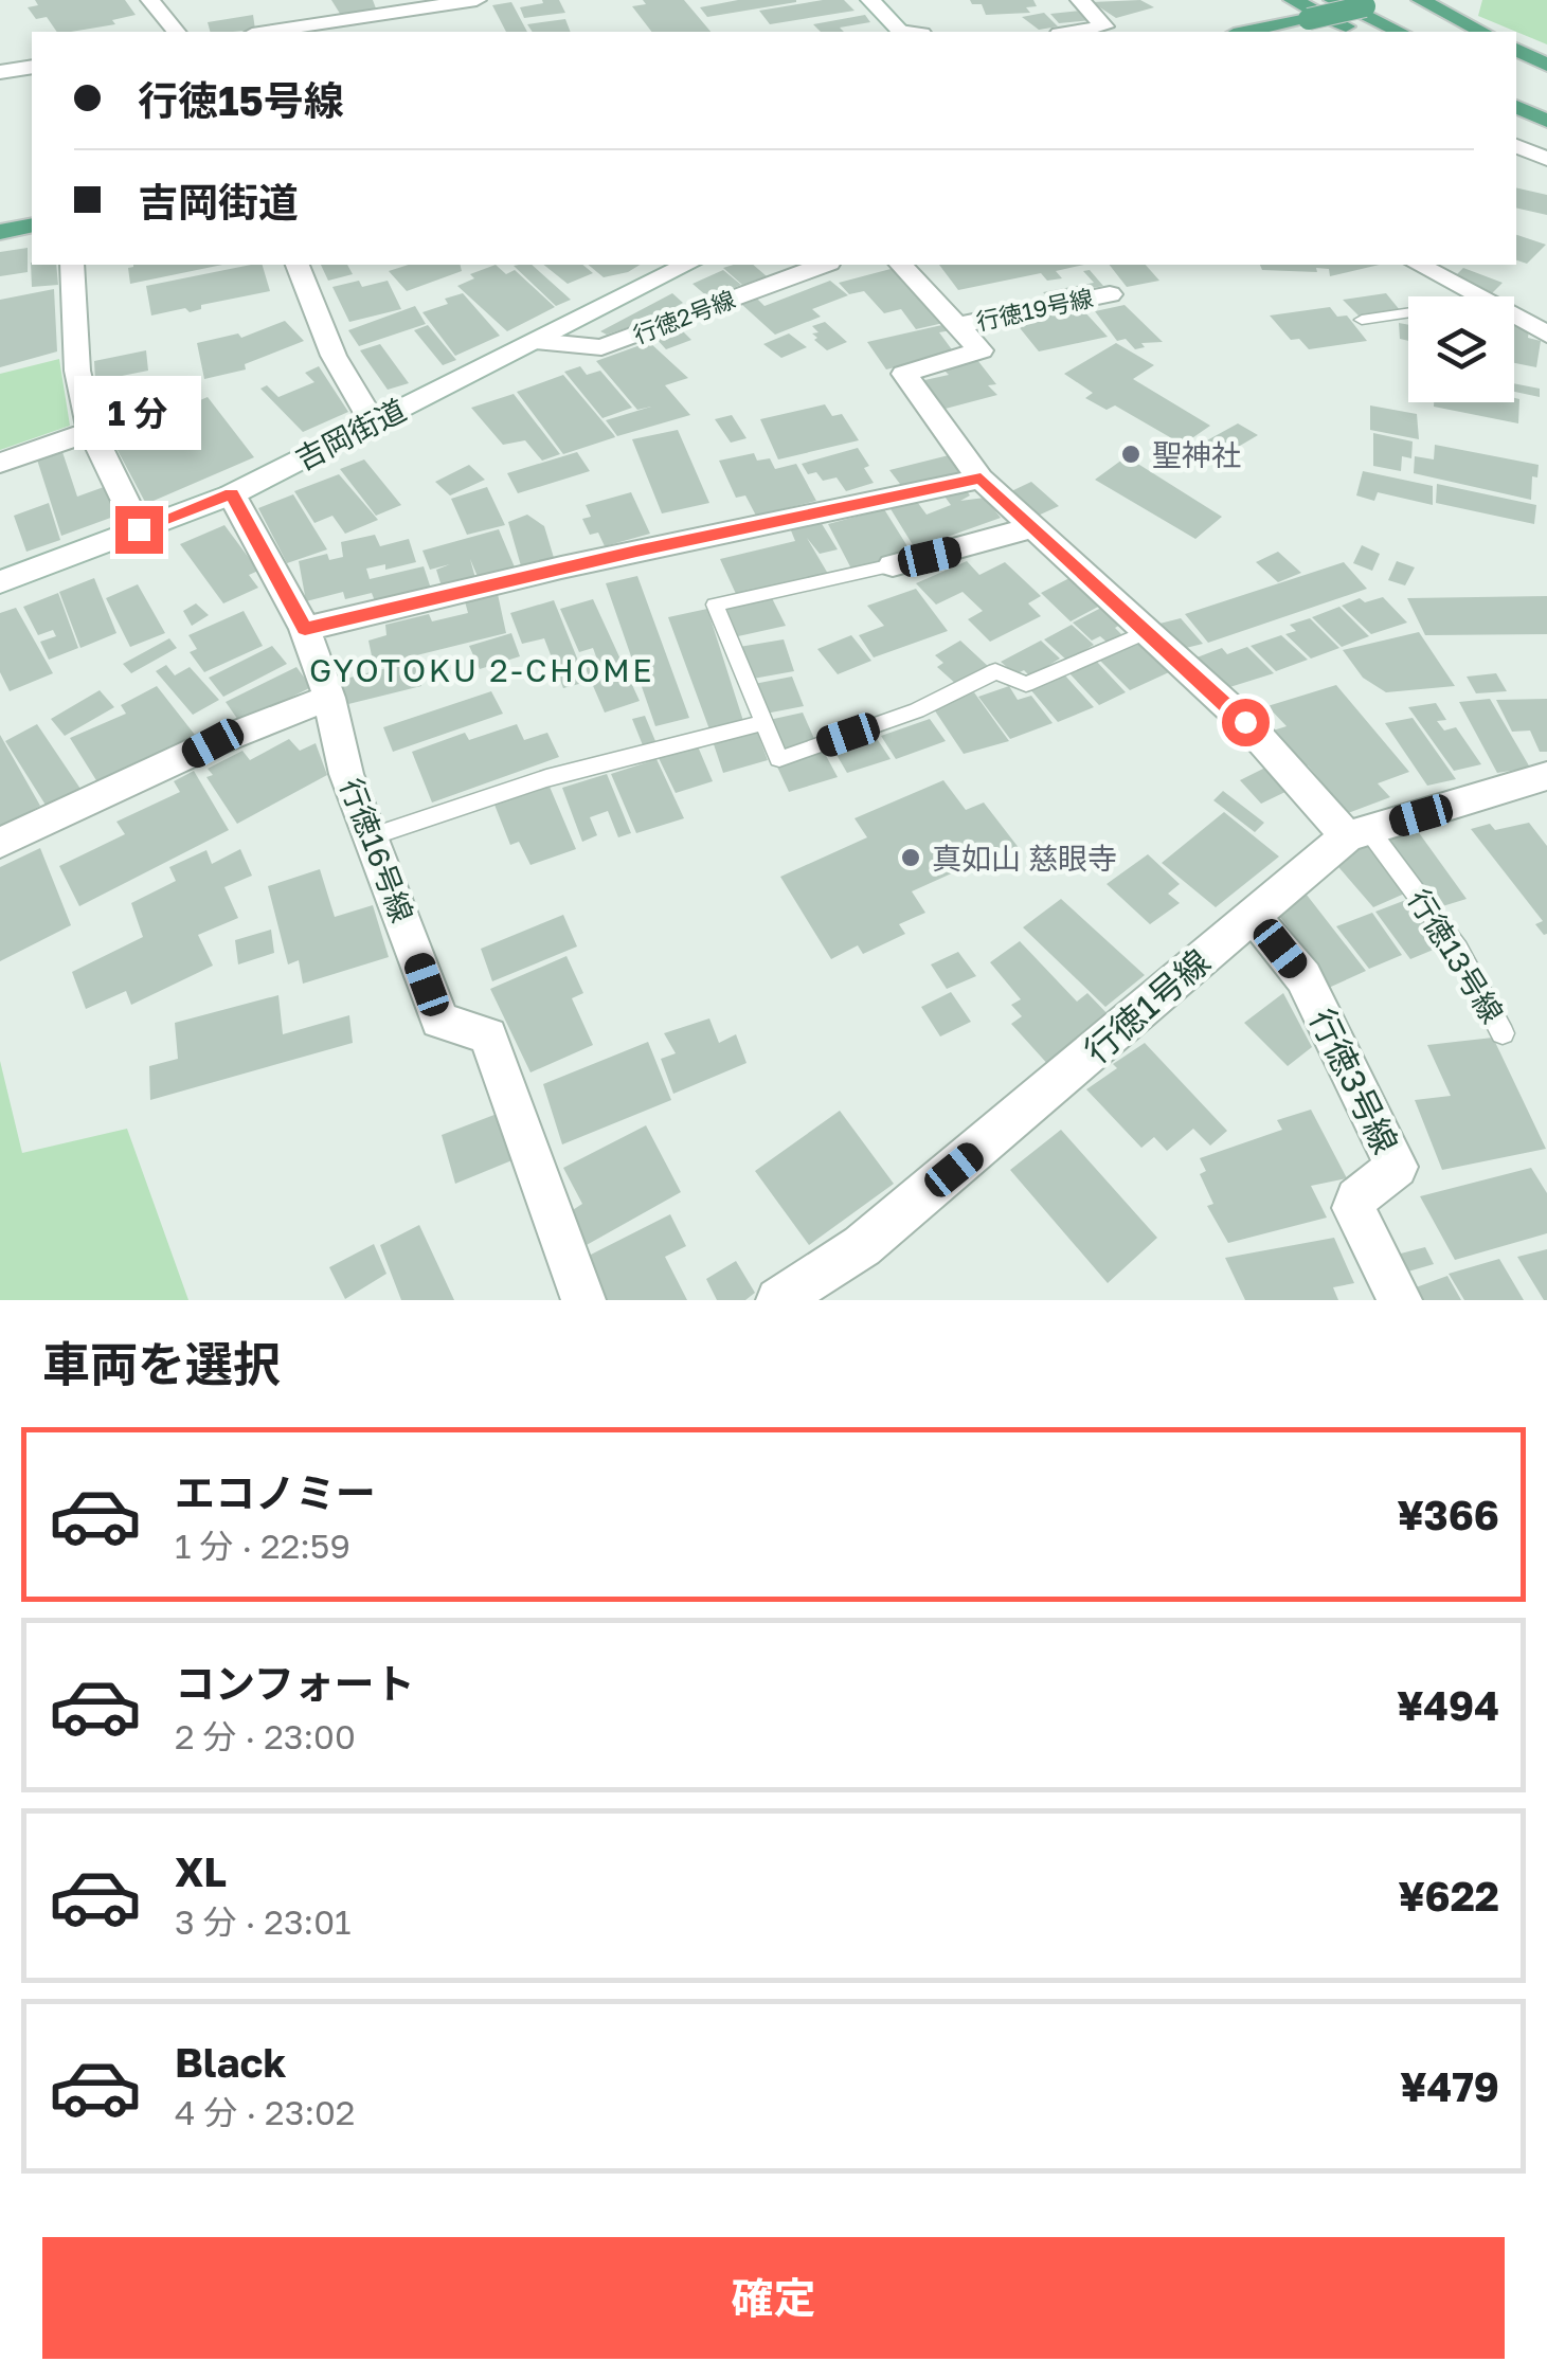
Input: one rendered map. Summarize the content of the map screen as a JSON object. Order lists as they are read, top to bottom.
{
  "streets": {
    "street": [
      "行徳19号線",
      "行徳2号線",
      "吉岡街道",
      "行徳16号線",
      "行徳1号線",
      "行徳3号線"
    ],
    "lane": ["行徳13号線"]
  },
  "crossings": [
    ["行徳2号線", "吉岡街道"],
    ["吉岡街道", "行徳16号線"],
    ["行徳13号線", "行徳1号線"],
    ["行徳1号線", "行徳3号線"]
  ],
  "districts": ["GYOTOKU 2-CHOME"],
  "places": ["聖神社", "真如山 慈眼寺"],
  "page": {
    "banner": ["行徳15号線", "吉岡街道"],
    "bubble": "1 分",
    "heading": "車両を選択",
    "list": [
      {
        "name": "エコノミー",
        "note": "1 分 · 22:59",
        "value": "¥366"
      },
      {
        "name": "コンフォート",
        "note": "2 分 · 23:00",
        "value": "¥494"
      },
      {
        "name": "XL",
        "note": "3 分 · 23:01",
        "value": "¥622"
      },
      {
        "name": "Black",
        "note": "4 分 · 23:02",
        "value": "¥479"
      }
    ],
    "buttons": "確定"
  }
}
